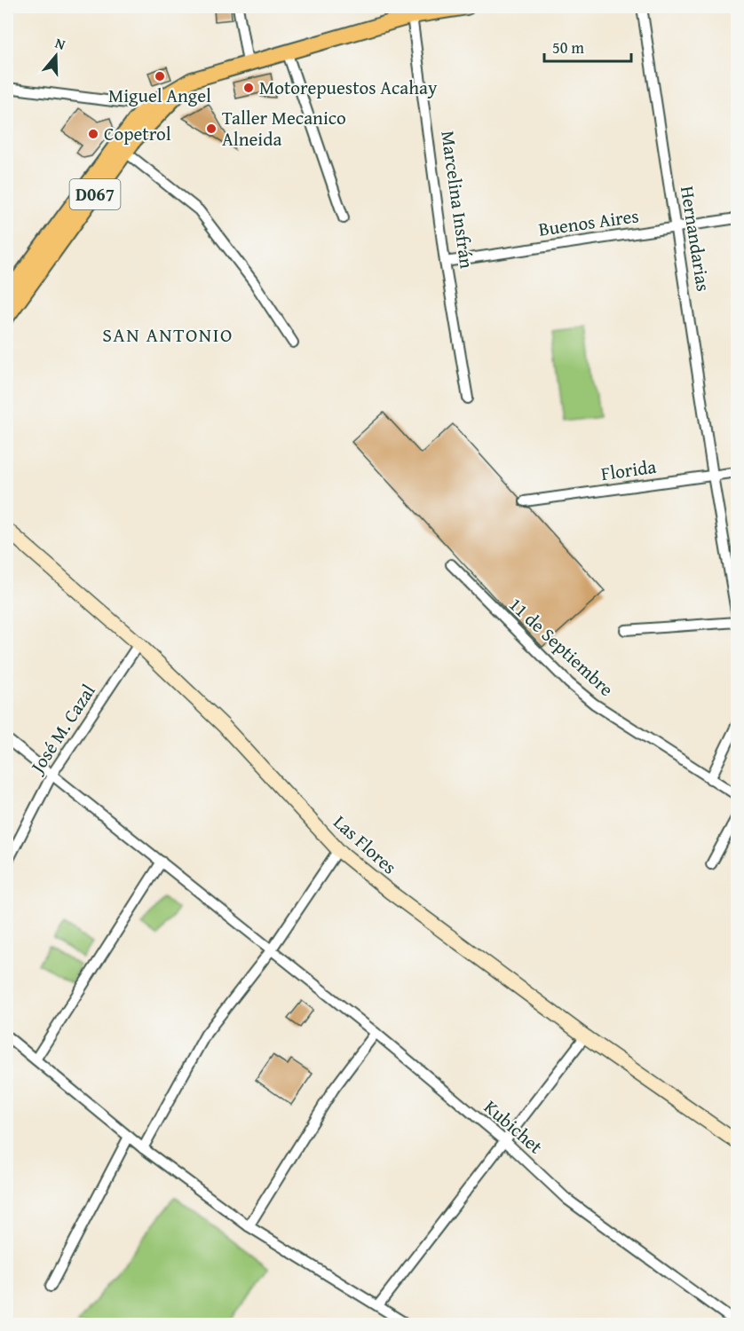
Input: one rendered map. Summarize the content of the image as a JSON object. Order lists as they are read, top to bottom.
{
  "streets": {
    "main road": ["D067"],
    "street": [
      "Marcelina Insfrán",
      "Buenos Aires",
      "Hernandarias",
      "Florida",
      "11 de Septiembre",
      "José M. Cazal",
      "Las Flores",
      "Kubichet"
    ]
  },
  "crossings": [
    ["D067", "Marcelina Insfrán"],
    ["Marcelina Insfrán", "Buenos Aires"],
    ["Buenos Aires", "Hernandarias"],
    ["Hernandarias", "Florida"],
    ["José M. Cazal", "Las Flores"],
    ["José M. Cazal", "Kubichet"]
  ],
  "districts": ["SAN ANTONIO"],
  "places": [
    "Miguel Angel",
    "Motorepuestos Acahay",
    "Taller Mecanico Alneida",
    "Copetrol"
  ],
  "scale_bar": "50 m",
  "north": "top"
}
